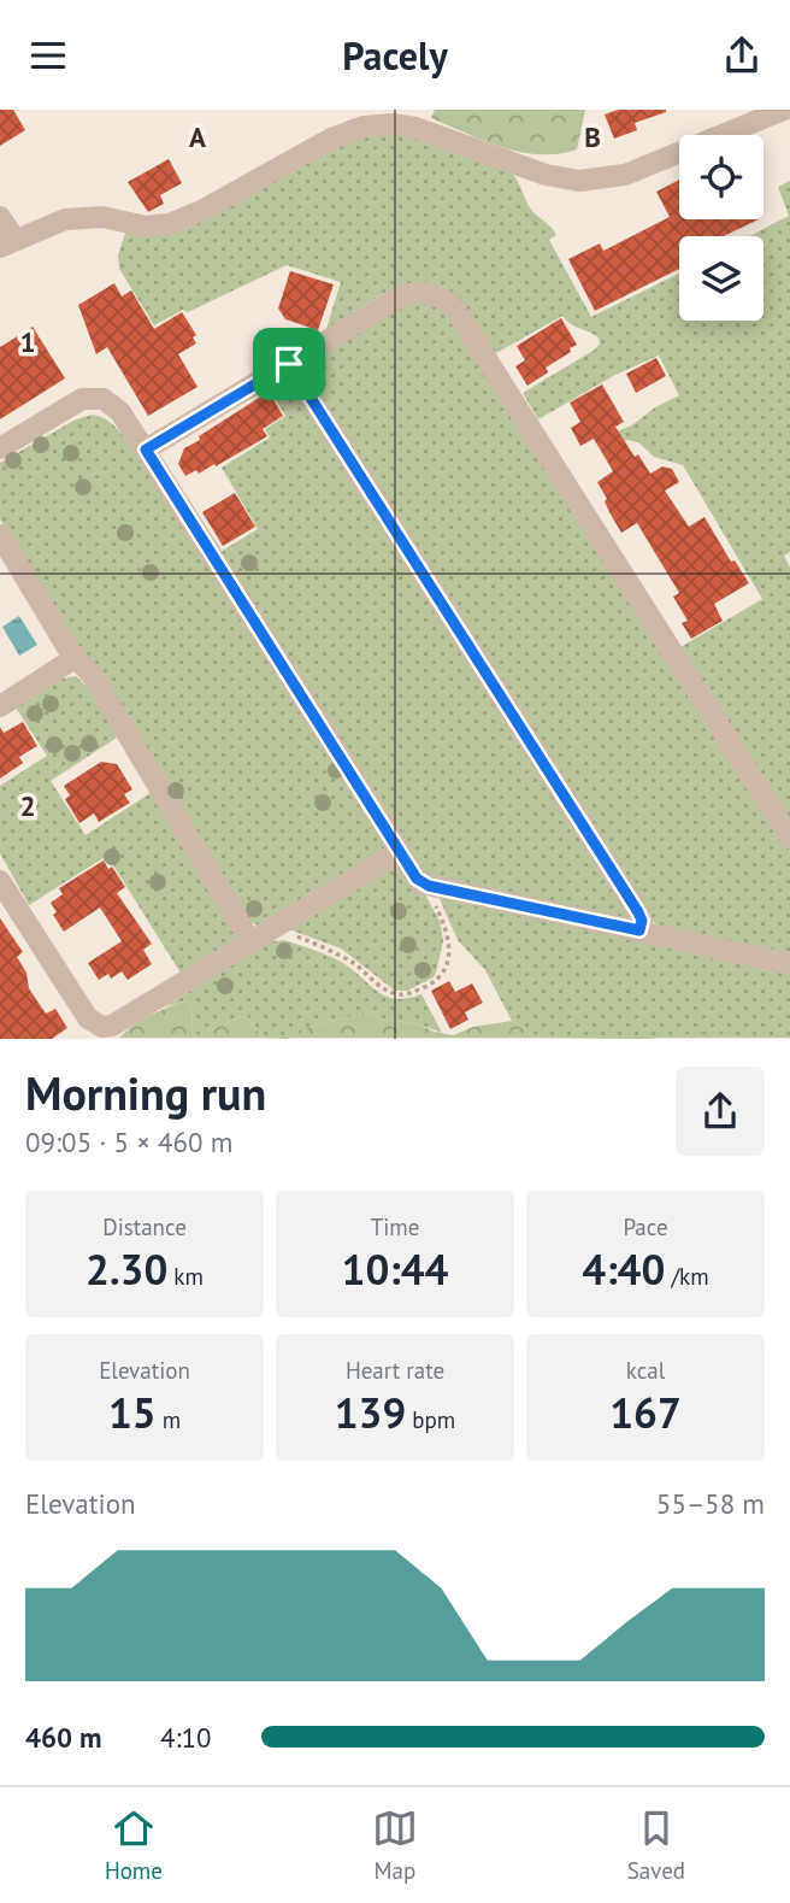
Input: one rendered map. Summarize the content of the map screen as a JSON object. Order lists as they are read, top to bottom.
{
  "page": {
    "header": "Pacely",
    "heading": ["Morning run", "09:05 · 5 × 460 m"],
    "stats": [
      ["Distance", "2.30 km"],
      ["Time", "10:44"],
      ["Pace", "4:40 /km"],
      ["Elevation", "15 m"],
      ["Heart rate", "139 bpm"],
      ["kcal", "167"]
    ],
    "chart": ["Elevation", "55–58 m"],
    "list": [
      {
        "name": "460 m",
        "note": "4:10"
      }
    ],
    "tabs": ["Home", "Map", "Saved"]
  },
  "grid": {
    "columns": ["A", "B"],
    "rows": ["1", "2"]
  }
}
